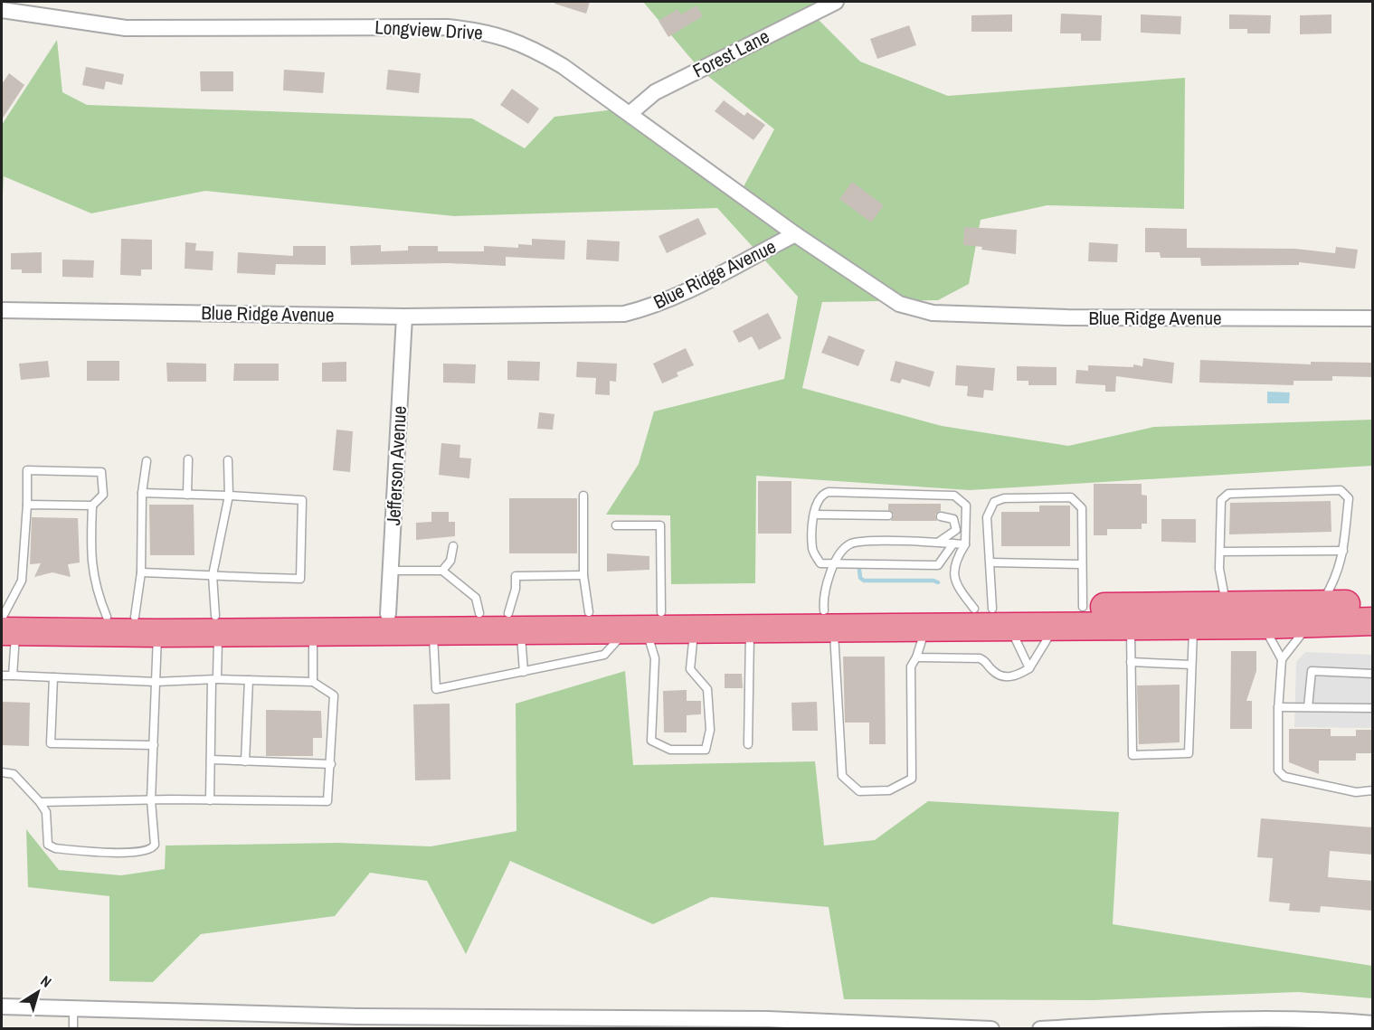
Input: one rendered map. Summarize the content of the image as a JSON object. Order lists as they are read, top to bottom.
{
  "streets": {
    "street": [
      "Longview Drive",
      "Forest Lane",
      "Blue Ridge Avenue",
      "Jefferson Avenue"
    ]
  },
  "crossings": [
    ["Longview Drive", "Forest Lane"],
    ["Longview Drive", "Blue Ridge Avenue"],
    ["Blue Ridge Avenue", "Jefferson Avenue"]
  ],
  "north": "top right"
}
